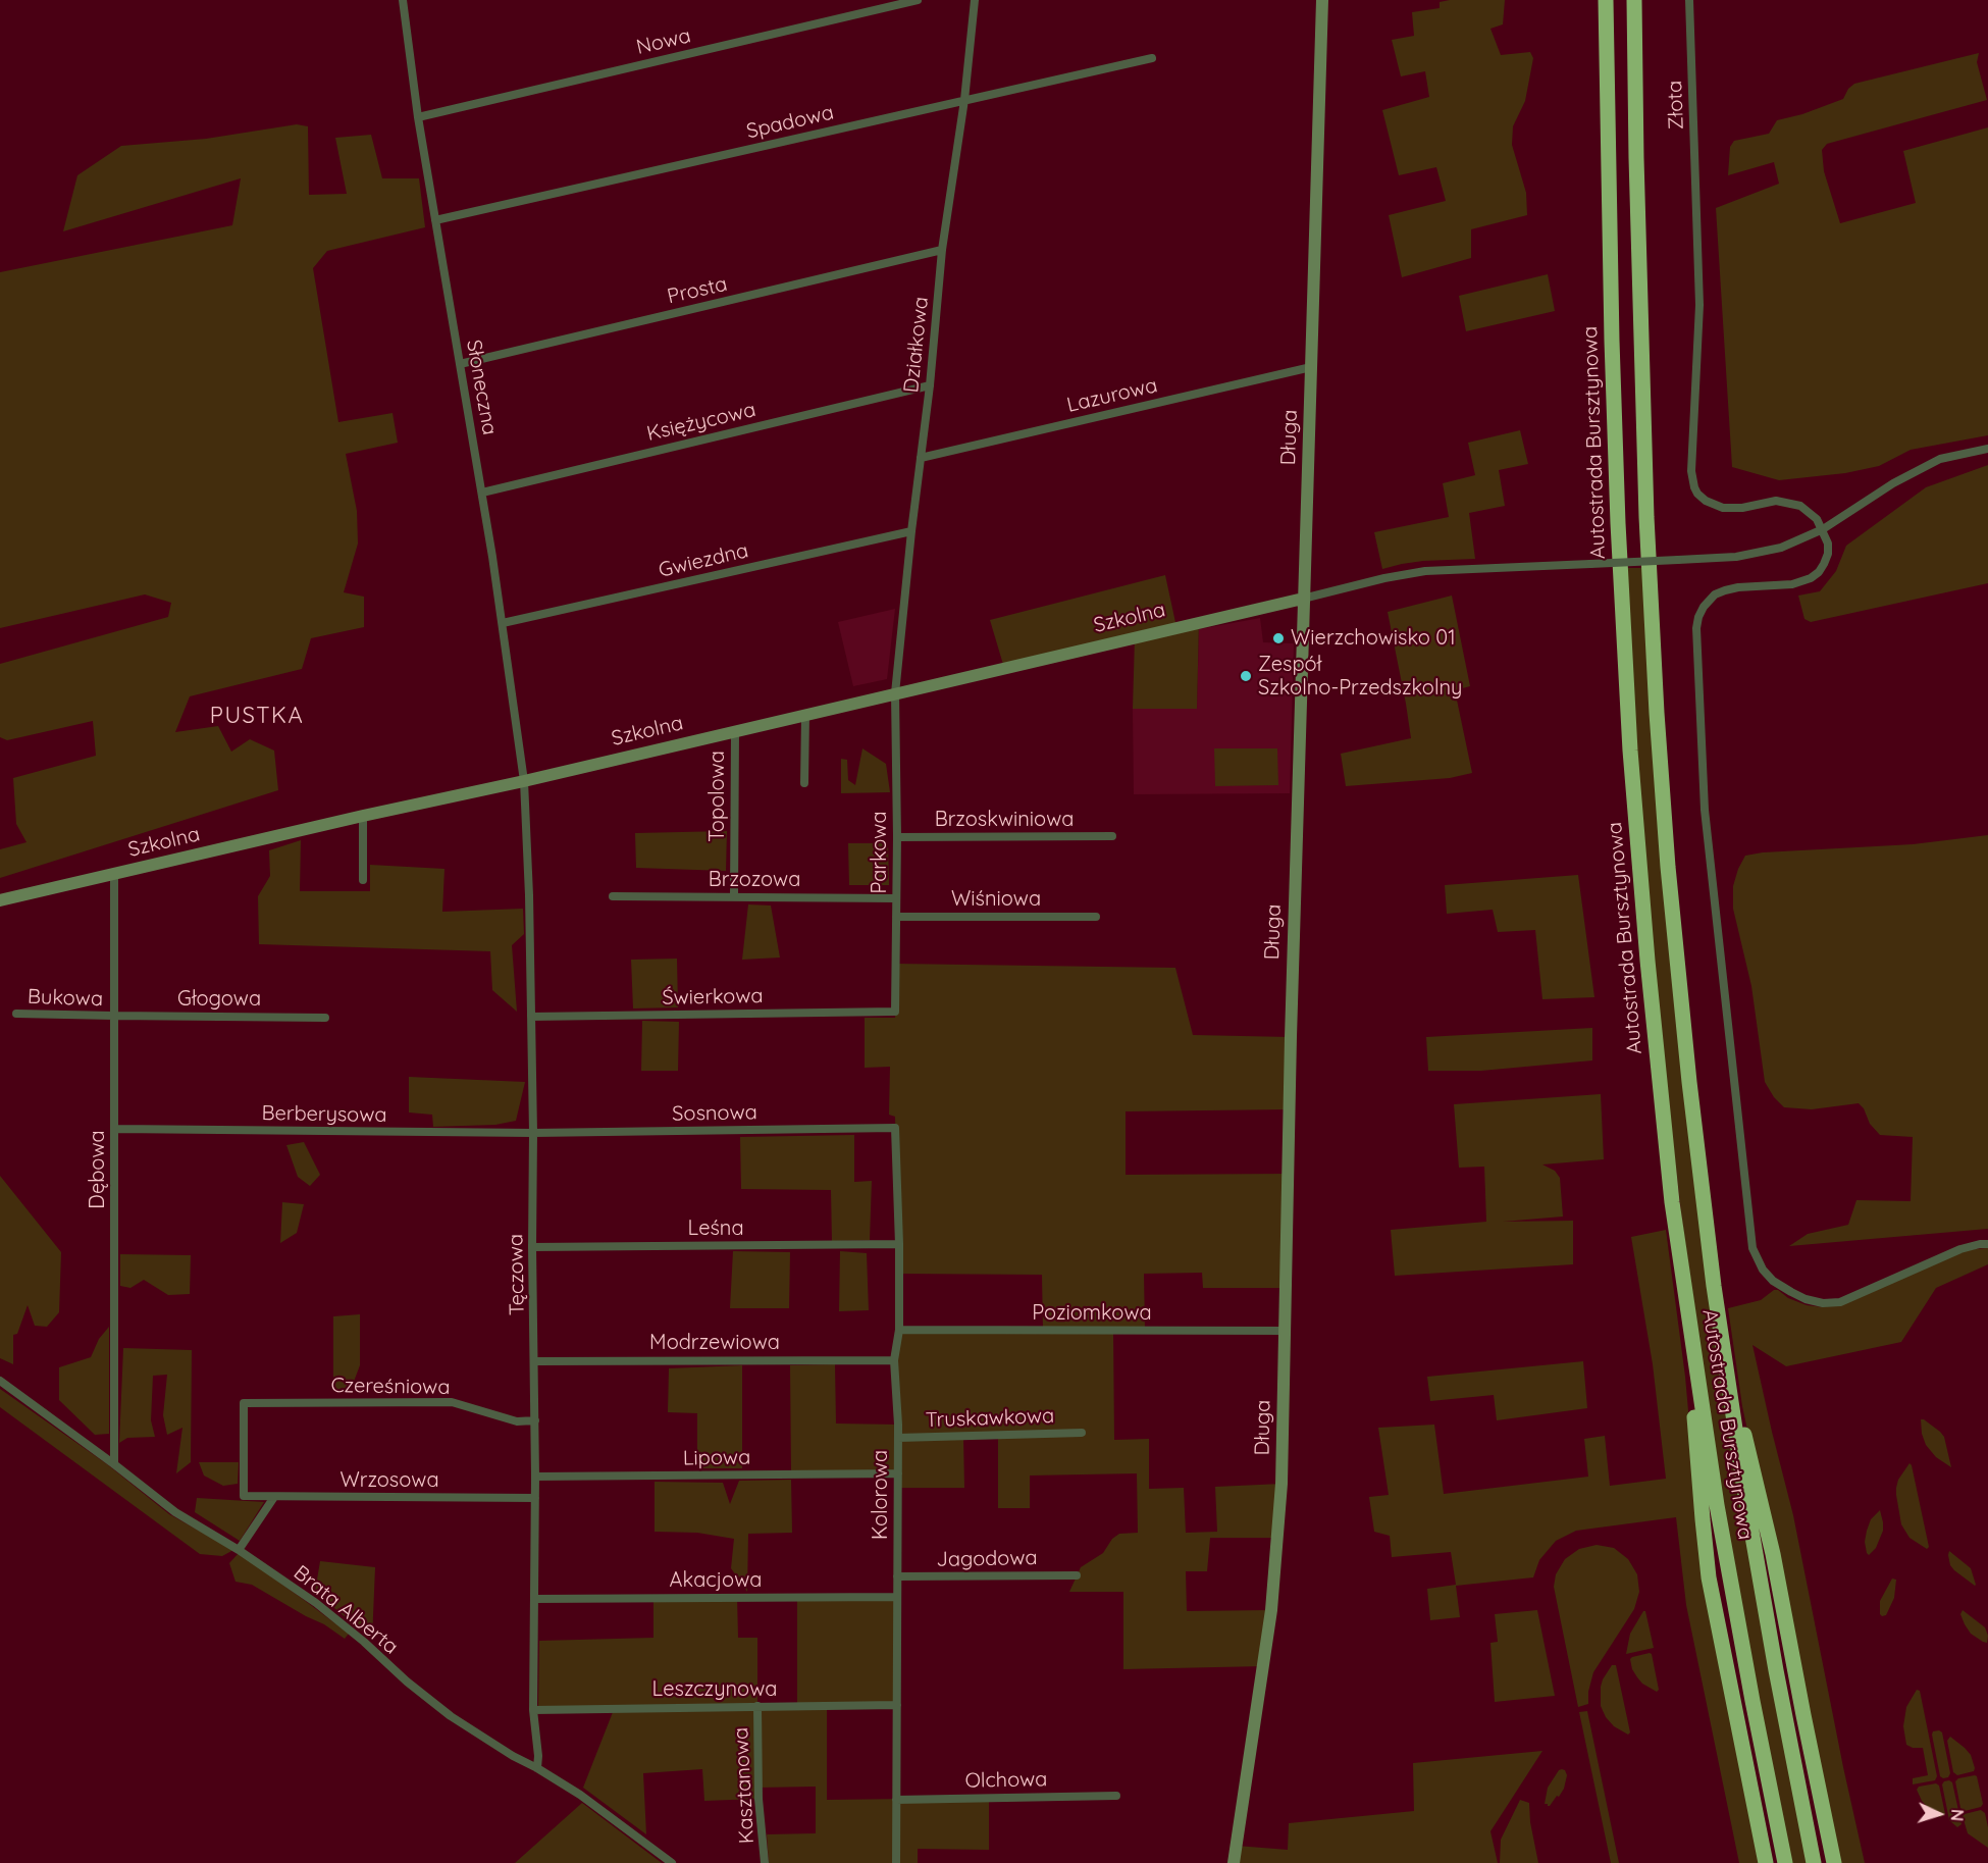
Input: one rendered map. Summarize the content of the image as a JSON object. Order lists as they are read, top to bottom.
{
  "streets": {
    "highway": ["Autostrada Bursztynowa"],
    "street": [
      "Nowa",
      "Złota",
      "Spadowa",
      "Prosta",
      "Działkowa",
      "Słoneczna",
      "Lazurowa",
      "Księżycowa",
      "Długa",
      "Gwiezdna",
      "Szkolna",
      "Topolowa",
      "Brzoskwiniowa",
      "Parkowa",
      "Brzozowa",
      "Wiśniowa",
      "Świerkowa",
      "Bukowa",
      "Głogowa",
      "Sosnowa",
      "Berberysowa",
      "Dębowa",
      "Leśna",
      "Tęczowa",
      "Poziomkowa",
      "Modrzewiowa",
      "Czereśniowa",
      "Truskawkowa",
      "Lipowa",
      "Wrzosowa",
      "Kolorowa",
      "Jagodowa",
      "Akacjowa",
      "Brata Alberta",
      "Leszczynowa",
      "Olchowa",
      "Kasztanowa"
    ]
  },
  "crossings": [
    ["Nowa", "Słoneczna"],
    ["Spadowa", "Działkowa"],
    ["Spadowa", "Słoneczna"],
    ["Prosta", "Działkowa"],
    ["Prosta", "Słoneczna"],
    ["Działkowa", "Lazurowa"],
    ["Działkowa", "Księżycowa"],
    ["Działkowa", "Gwiezdna"],
    ["Działkowa", "Szkolna"],
    ["Działkowa", "Parkowa"],
    ["Słoneczna", "Księżycowa"],
    ["Słoneczna", "Gwiezdna"],
    ["Słoneczna", "Szkolna"],
    ["Słoneczna", "Tęczowa"],
    ["Lazurowa", "Długa"],
    ["Długa", "Szkolna"],
    ["Długa", "Poziomkowa"],
    ["Szkolna", "Topolowa"],
    ["Szkolna", "Parkowa"],
    ["Szkolna", "Dębowa"],
    ["Szkolna", "Tęczowa"],
    ["Topolowa", "Brzozowa"],
    ["Brzoskwiniowa", "Parkowa"],
    ["Parkowa", "Brzozowa"],
    ["Parkowa", "Wiśniowa"],
    ["Parkowa", "Świerkowa"],
    ["Świerkowa", "Tęczowa"],
    ["Bukowa", "Głogowa"],
    ["Bukowa", "Dębowa"],
    ["Głogowa", "Dębowa"],
    ["Sosnowa", "Berberysowa"],
    ["Sosnowa", "Tęczowa"],
    ["Sosnowa", "Kolorowa"],
    ["Berberysowa", "Dębowa"],
    ["Berberysowa", "Tęczowa"],
    ["Dębowa", "Brata Alberta"],
    ["Leśna", "Tęczowa"],
    ["Leśna", "Kolorowa"],
    ["Tęczowa", "Modrzewiowa"],
    ["Tęczowa", "Czereśniowa"],
    ["Tęczowa", "Lipowa"],
    ["Tęczowa", "Wrzosowa"],
    ["Tęczowa", "Akacjowa"],
    ["Tęczowa", "Brata Alberta"],
    ["Tęczowa", "Leszczynowa"],
    ["Poziomkowa", "Kolorowa"],
    ["Modrzewiowa", "Kolorowa"],
    ["Czereśniowa", "Wrzosowa"],
    ["Truskawkowa", "Kolorowa"],
    ["Lipowa", "Kolorowa"],
    ["Kolorowa", "Jagodowa"],
    ["Kolorowa", "Akacjowa"],
    ["Kolorowa", "Leszczynowa"],
    ["Kolorowa", "Olchowa"],
    ["Leszczynowa", "Kasztanowa"]
  ],
  "districts": ["PUSTKA"],
  "places": ["Wierzchowisko 01", "Zespół Szkolno-Przedszkolny"],
  "north": "right"
}
